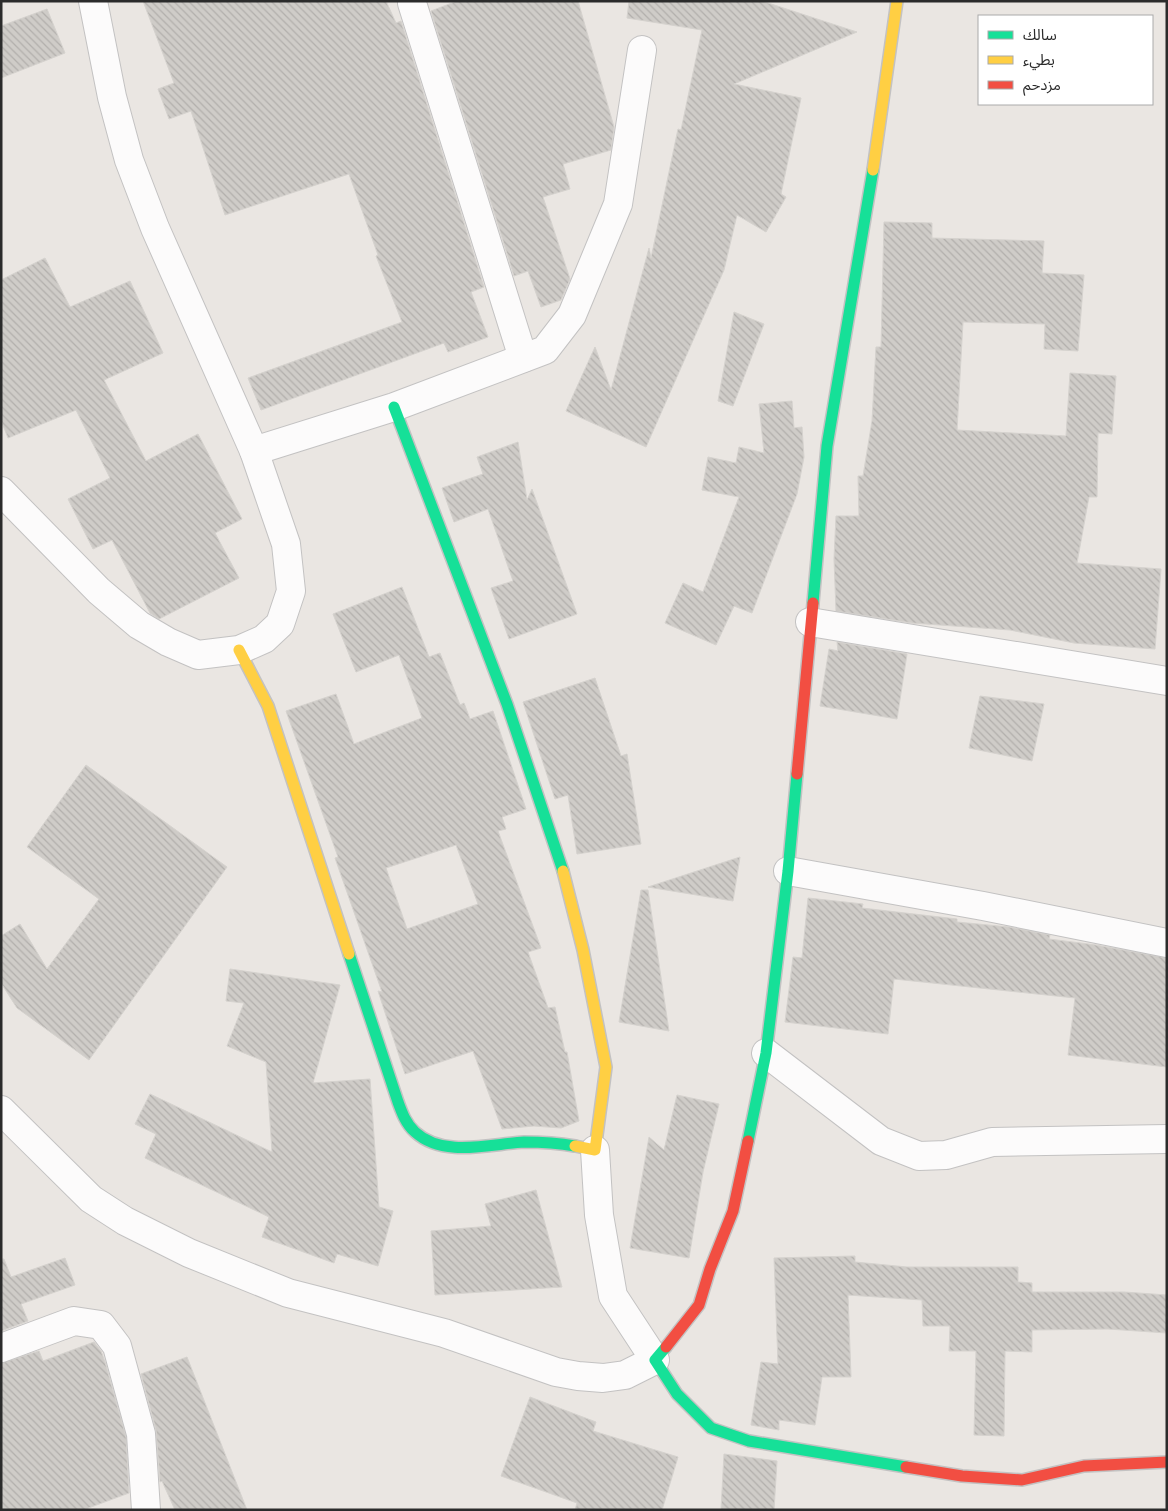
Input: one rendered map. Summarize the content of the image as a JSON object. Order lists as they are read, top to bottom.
{
  "legend": ["سالك", "بطيء", "مزدحم"]
}
